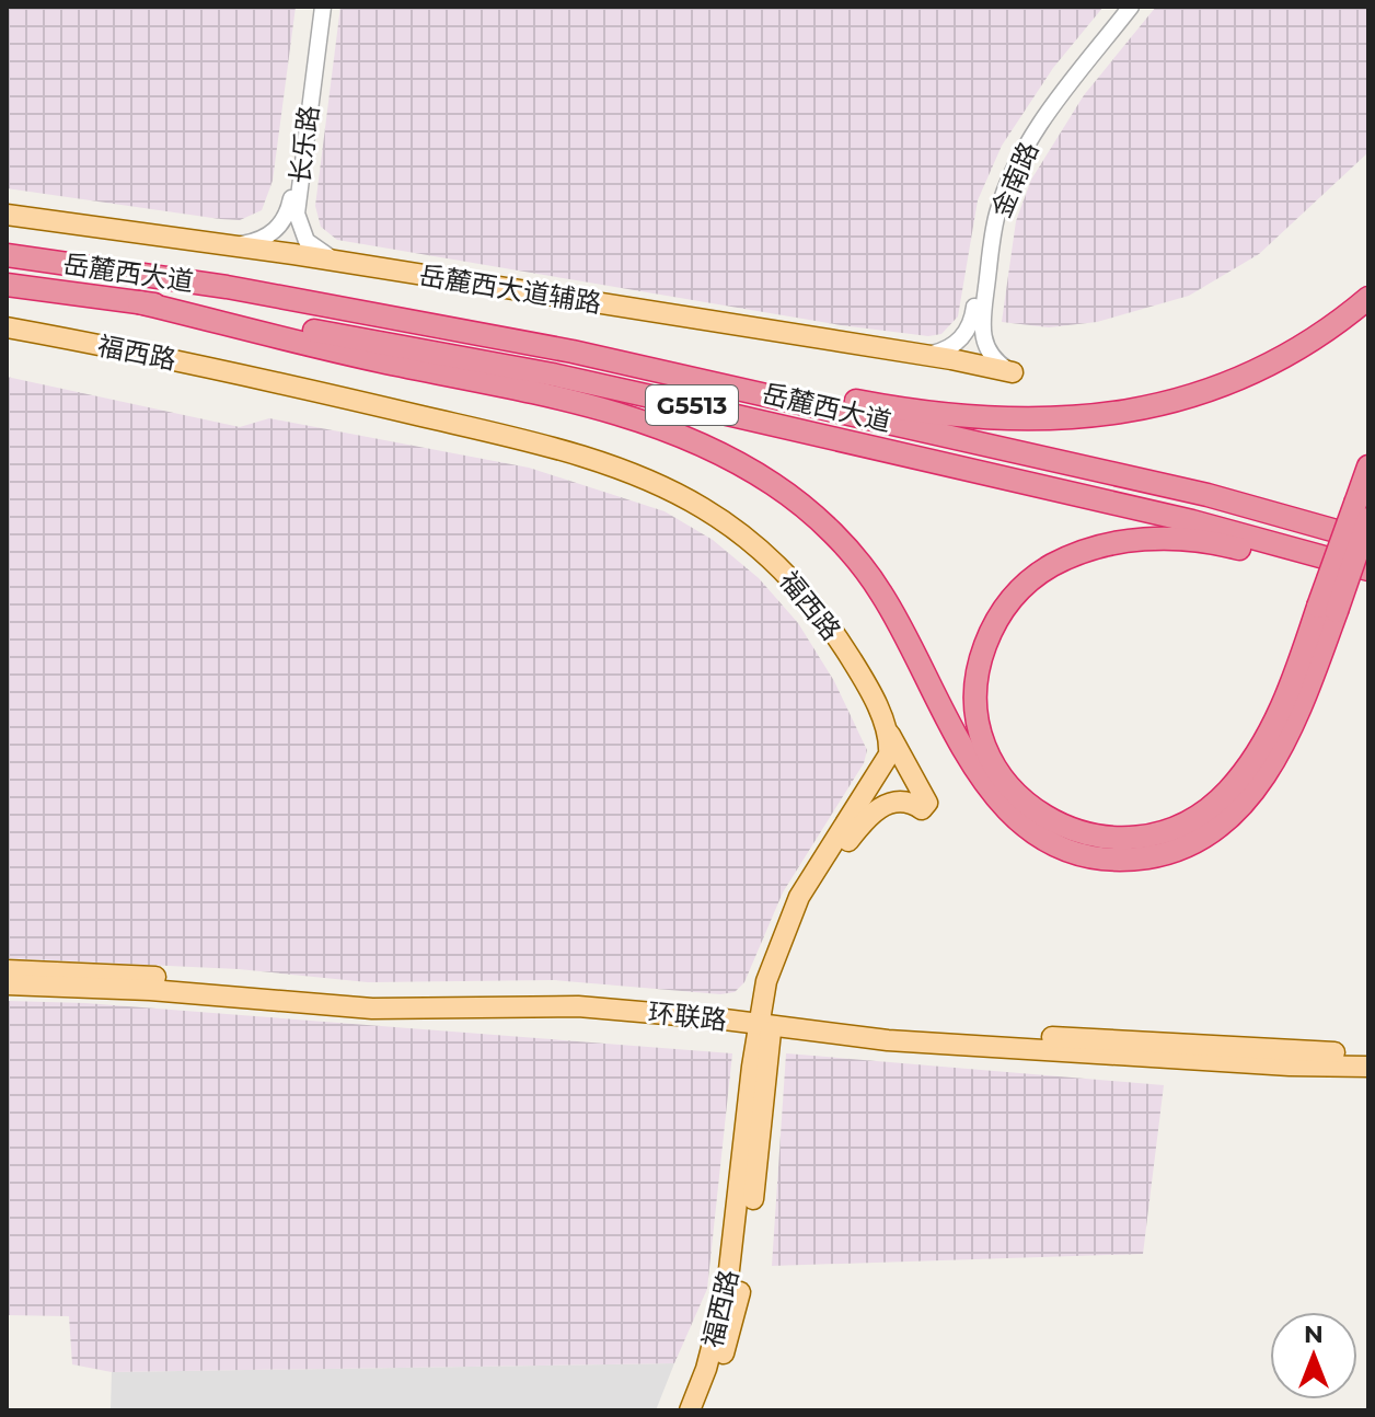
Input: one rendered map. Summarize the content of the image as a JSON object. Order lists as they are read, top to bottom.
{
  "streets": {
    "highway": ["岳麓西大道", "G5513"],
    "main road": ["岳麓西大道辅路", "福西路", "环联路"],
    "street": ["长乐路", "金南路"]
  },
  "crossings": [
    ["长乐路", "岳麓西大道辅路"],
    ["金南路", "岳麓西大道辅路"],
    ["福西路", "环联路"]
  ],
  "north": "top"
}
